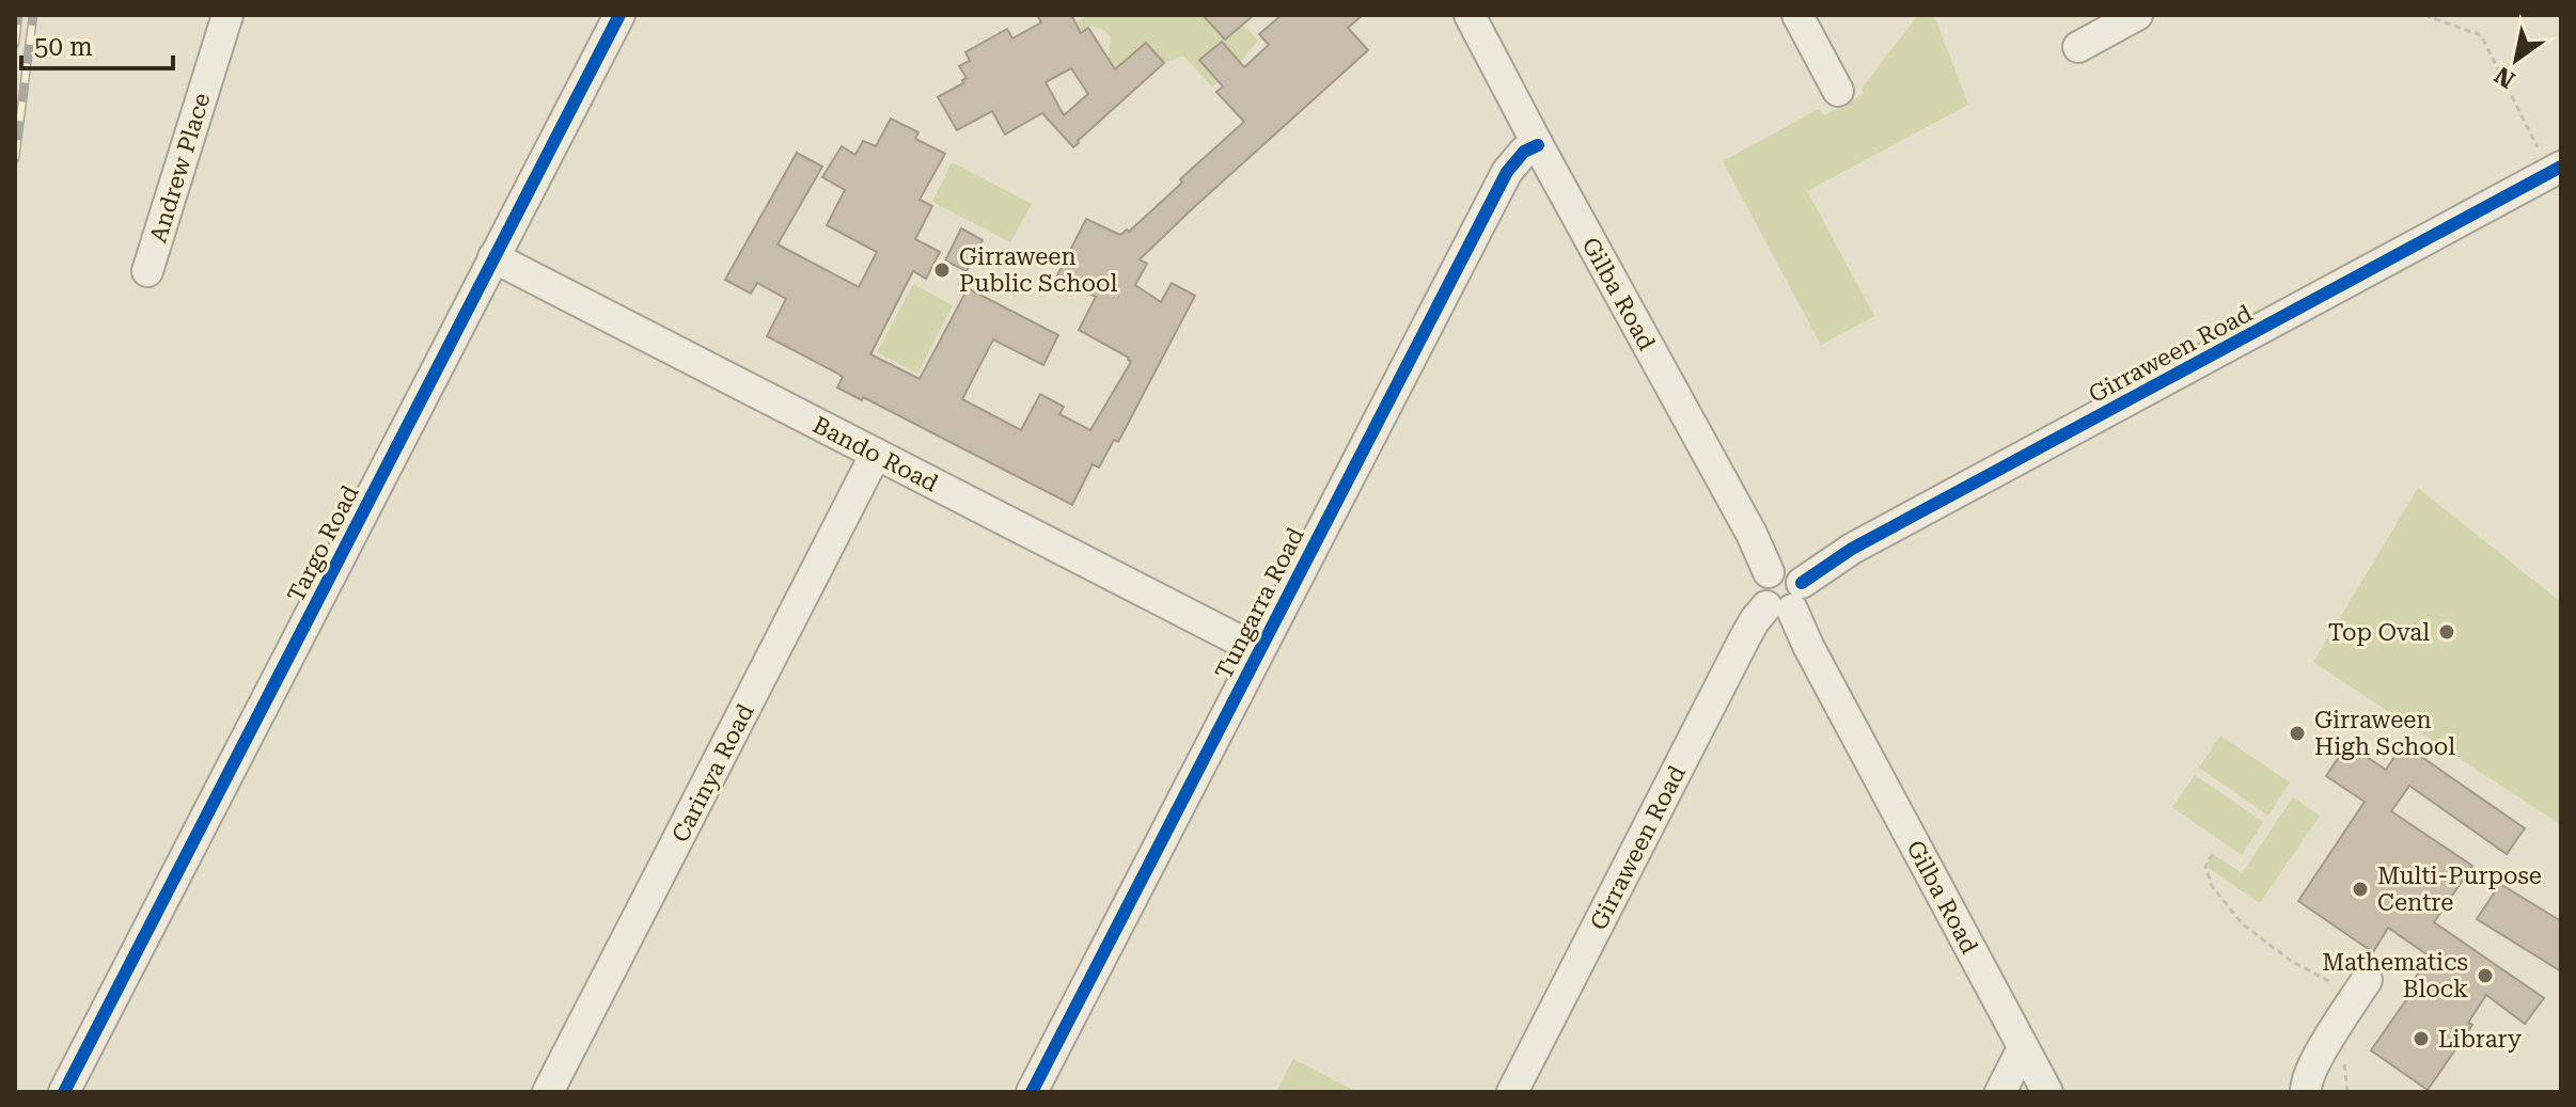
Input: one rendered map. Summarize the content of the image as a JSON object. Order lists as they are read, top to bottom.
{
  "streets": {
    "street": [
      "Andrew Place",
      "Gilba Road",
      "Girraween Road",
      "Bando Road",
      "Targo Road",
      "Tungarra Road",
      "Carinya Road"
    ]
  },
  "crossings": [
    ["Gilba Road", "Girraween Road"],
    ["Gilba Road", "Tungarra Road"],
    ["Bando Road", "Targo Road"],
    ["Bando Road", "Tungarra Road"],
    ["Bando Road", "Carinya Road"]
  ],
  "places": [
    "Girraween Public School",
    "Top Oval",
    "Girraween High School",
    "Multi-Purpose Centre",
    "Mathematics Block",
    "Library"
  ],
  "scale_bar": "50 m",
  "north": "bottom left"
}
